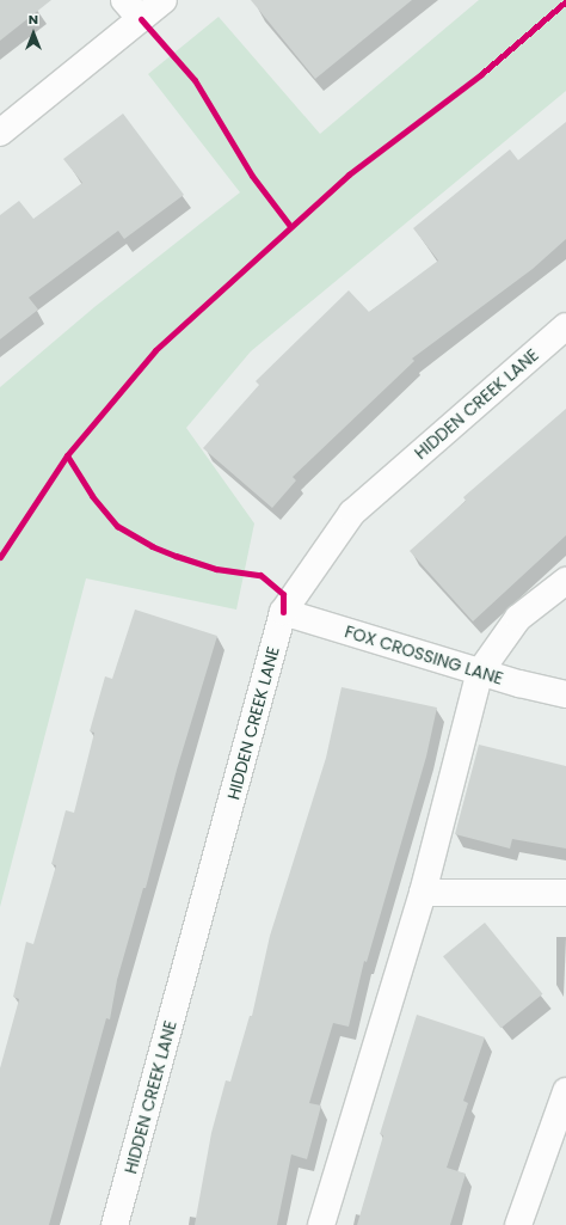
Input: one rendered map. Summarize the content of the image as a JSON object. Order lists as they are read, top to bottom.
{
  "streets": {
    "street": ["HIDDEN CREEK LANE", "FOX CROSSING LANE"]
  },
  "crossings": [
    ["HIDDEN CREEK LANE", "FOX CROSSING LANE"]
  ],
  "north": "top"
}
